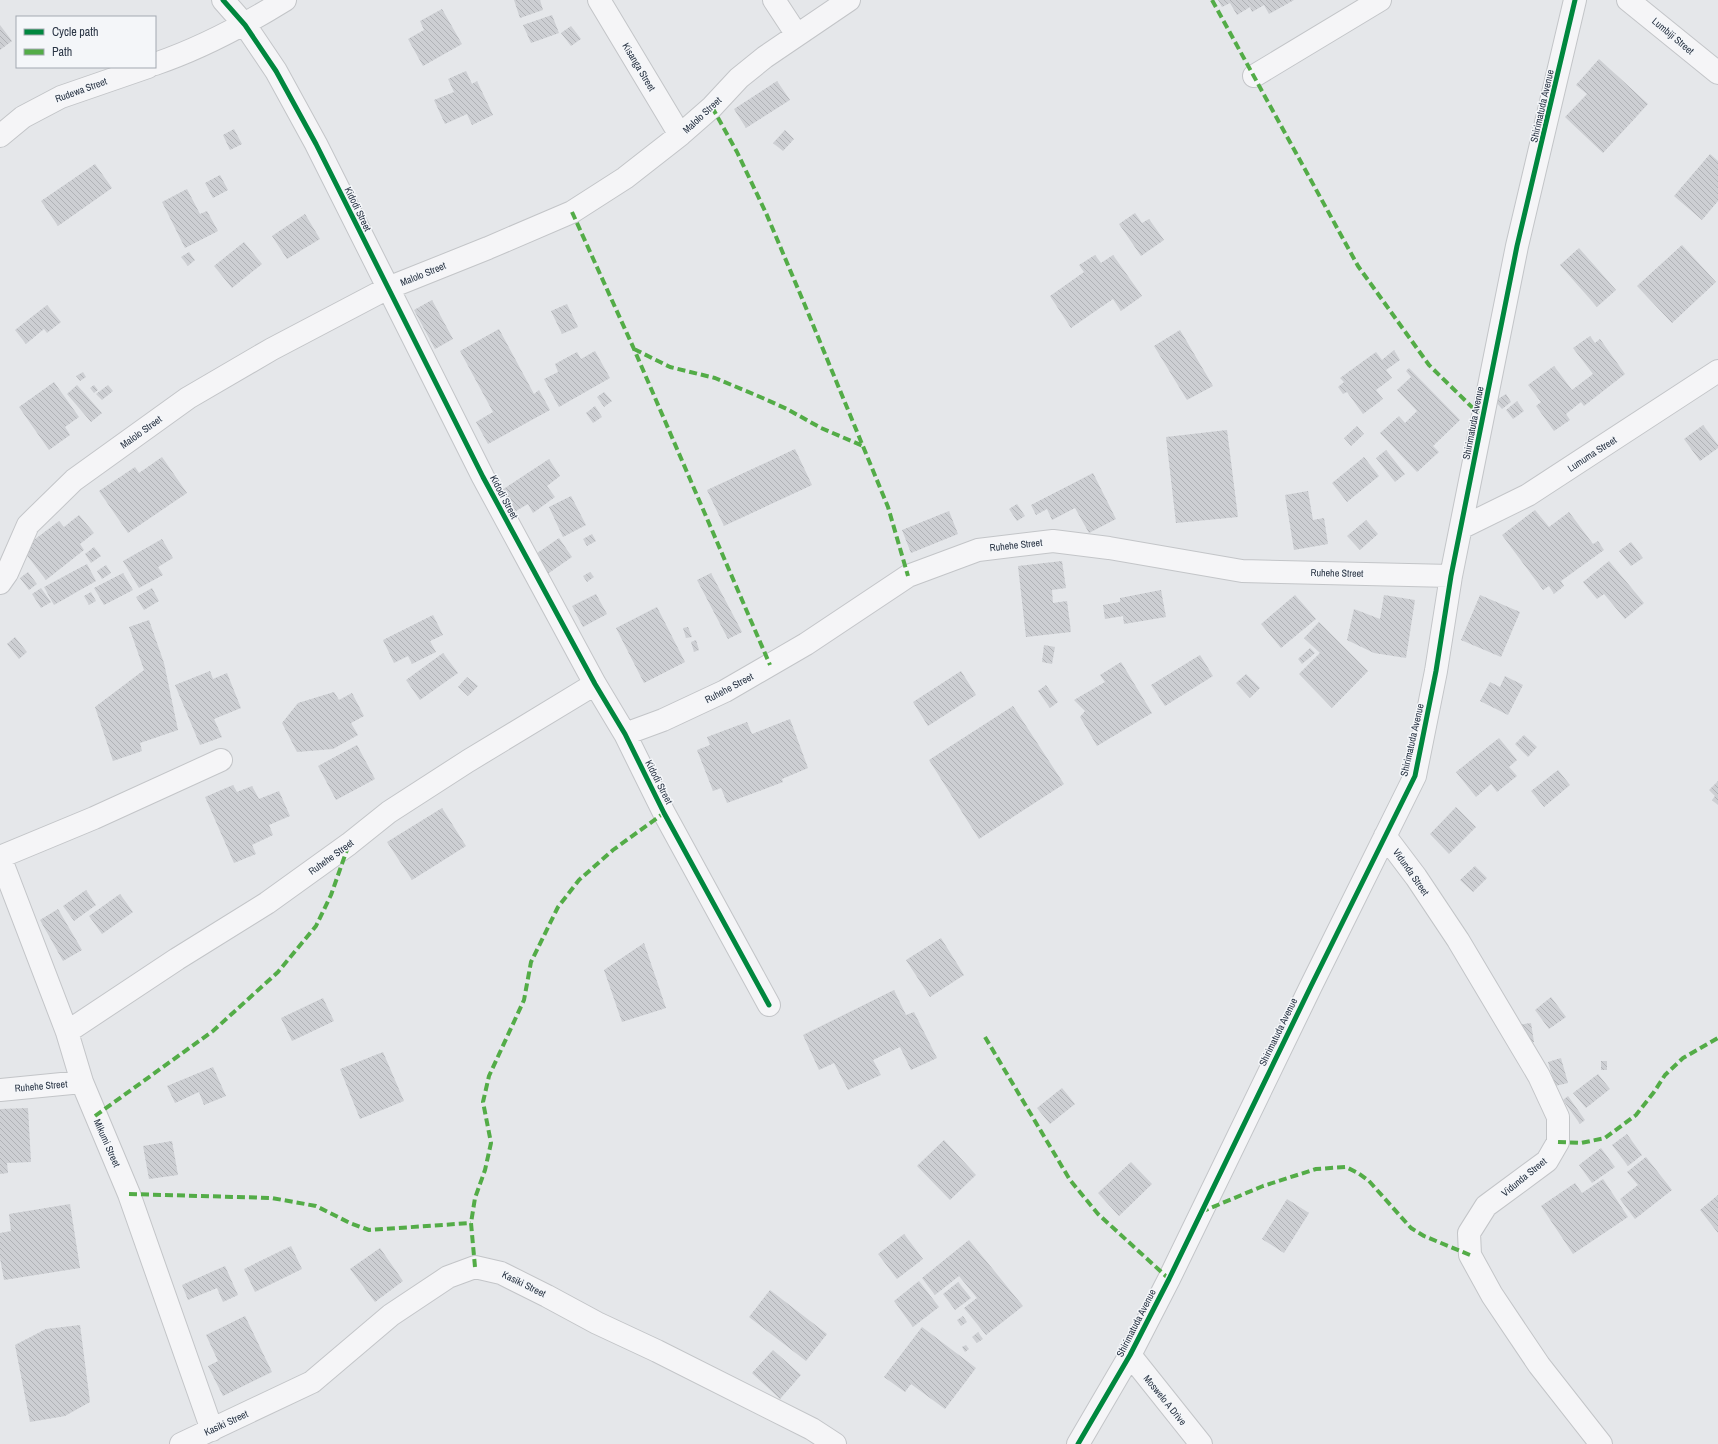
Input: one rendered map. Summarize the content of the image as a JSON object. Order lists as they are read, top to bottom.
{
  "streets": {
    "street": [
      "Lumbiji Street",
      "Kisanga Street",
      "Rudewa Street",
      "Shirimatuda Avenue",
      "Malolo Street",
      "Kidodi Street",
      "Lumuma Street",
      "Ruhehe Street",
      "Vidunda Street",
      "Mikumi Street",
      "Kasiki Street",
      "Moswelo A Drive"
    ]
  },
  "crossings": [
    ["Kisanga Street", "Malolo Street"],
    ["Shirimatuda Avenue", "Lumuma Street"],
    ["Shirimatuda Avenue", "Ruhehe Street"],
    ["Shirimatuda Avenue", "Vidunda Street"],
    ["Shirimatuda Avenue", "Moswelo A Drive"],
    ["Malolo Street", "Kidodi Street"],
    ["Kidodi Street", "Ruhehe Street"],
    ["Ruhehe Street", "Mikumi Street"],
    ["Mikumi Street", "Kasiki Street"]
  ],
  "legend": ["Cycle path", "Path"]
}
